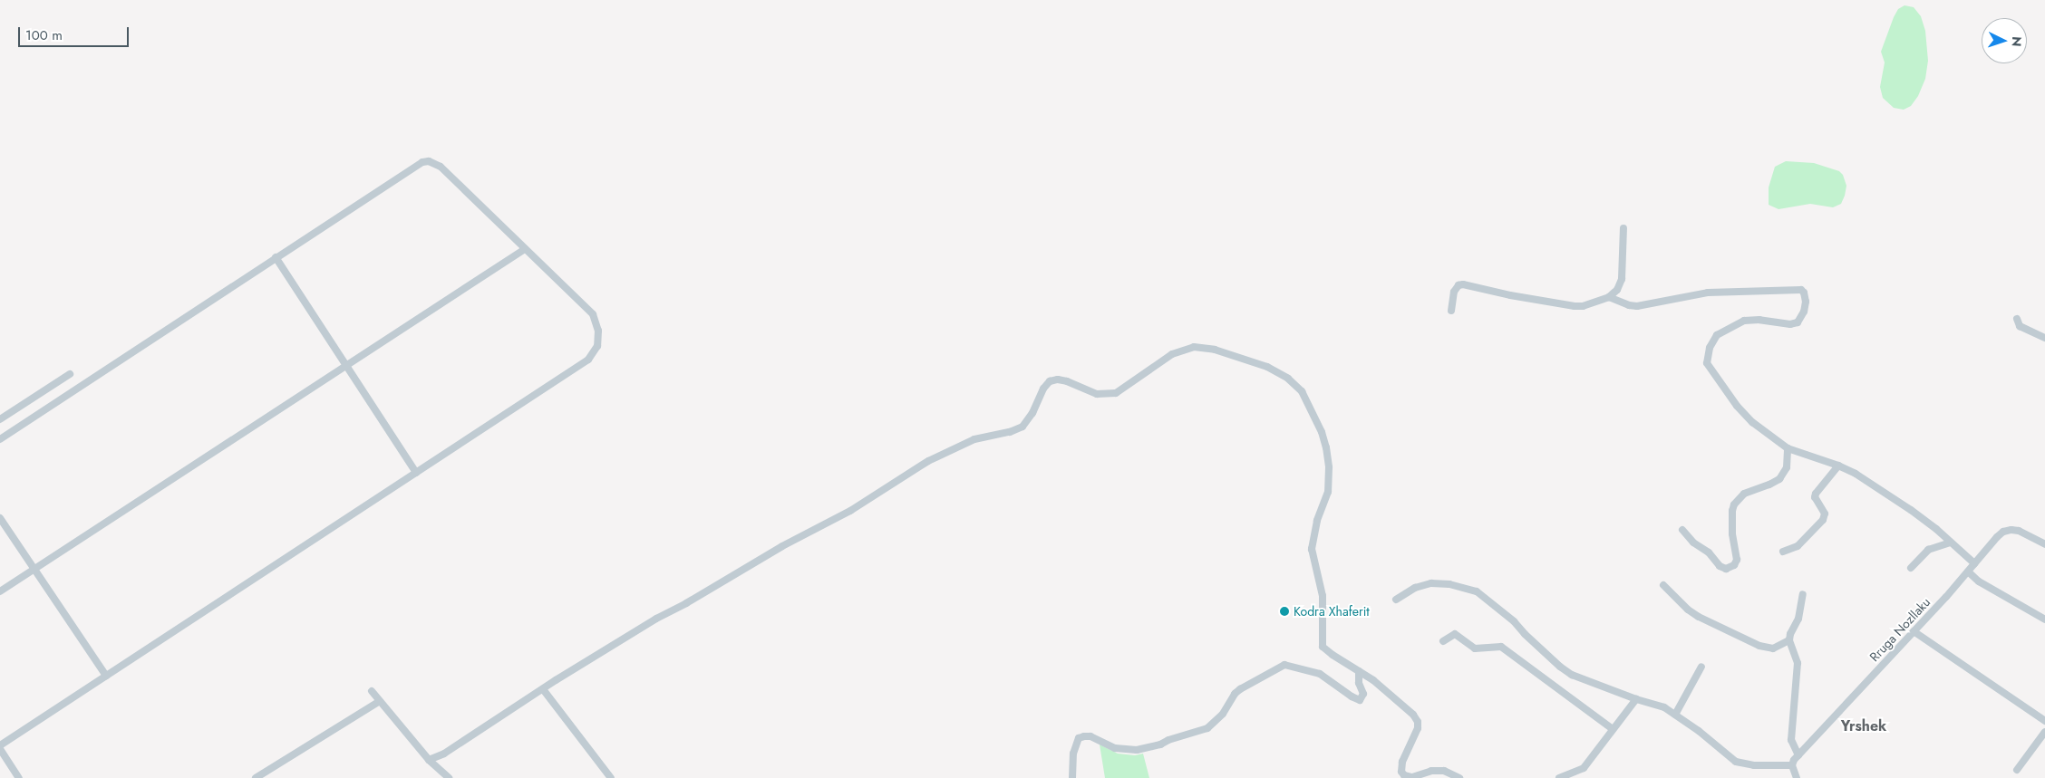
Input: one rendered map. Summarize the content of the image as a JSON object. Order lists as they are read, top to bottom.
{
  "streets": {
    "street": ["Rruga Nozllaku"]
  },
  "districts": ["Yrshek"],
  "places": ["Kodra Xhaferit"],
  "scale_bar": "100 m",
  "north": "right"
}
